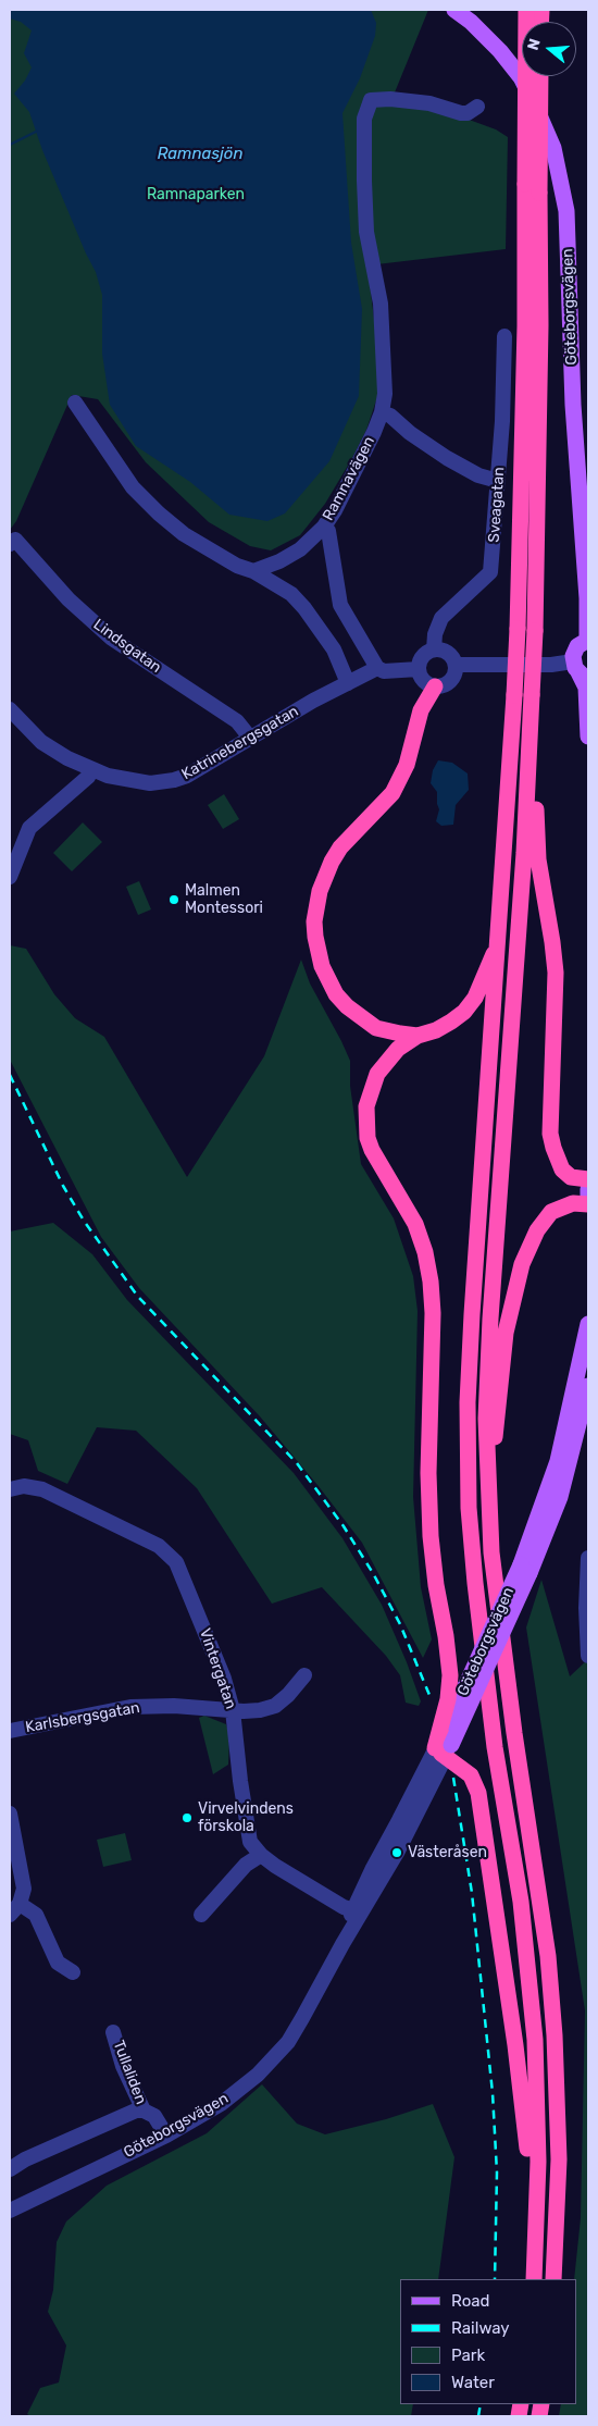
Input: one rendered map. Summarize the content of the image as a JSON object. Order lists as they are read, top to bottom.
{
  "streets": {
    "main road": ["Göteborgsvägen"],
    "street": [
      "Ramnavägen",
      "Sveagatan",
      "Lindsgatan",
      "Katrinebergsgatan",
      "Vintergatan",
      "Karlsbergsgatan",
      "Tullaliden"
    ]
  },
  "crossings": [
    ["Göteborgsvägen", "Vintergatan"],
    ["Göteborgsvägen", "Tullaliden"],
    ["Lindsgatan", "Katrinebergsgatan"],
    ["Vintergatan", "Karlsbergsgatan"]
  ],
  "water": ["Ramnasjön"],
  "parks": ["Ramnaparken"],
  "places": ["Malmen Montessori", "Virvelvindens förskola", "Västeråsen"],
  "legend": [
    "Road",
    "Railway",
    "Park",
    "Water"
  ],
  "north": "left"
}
